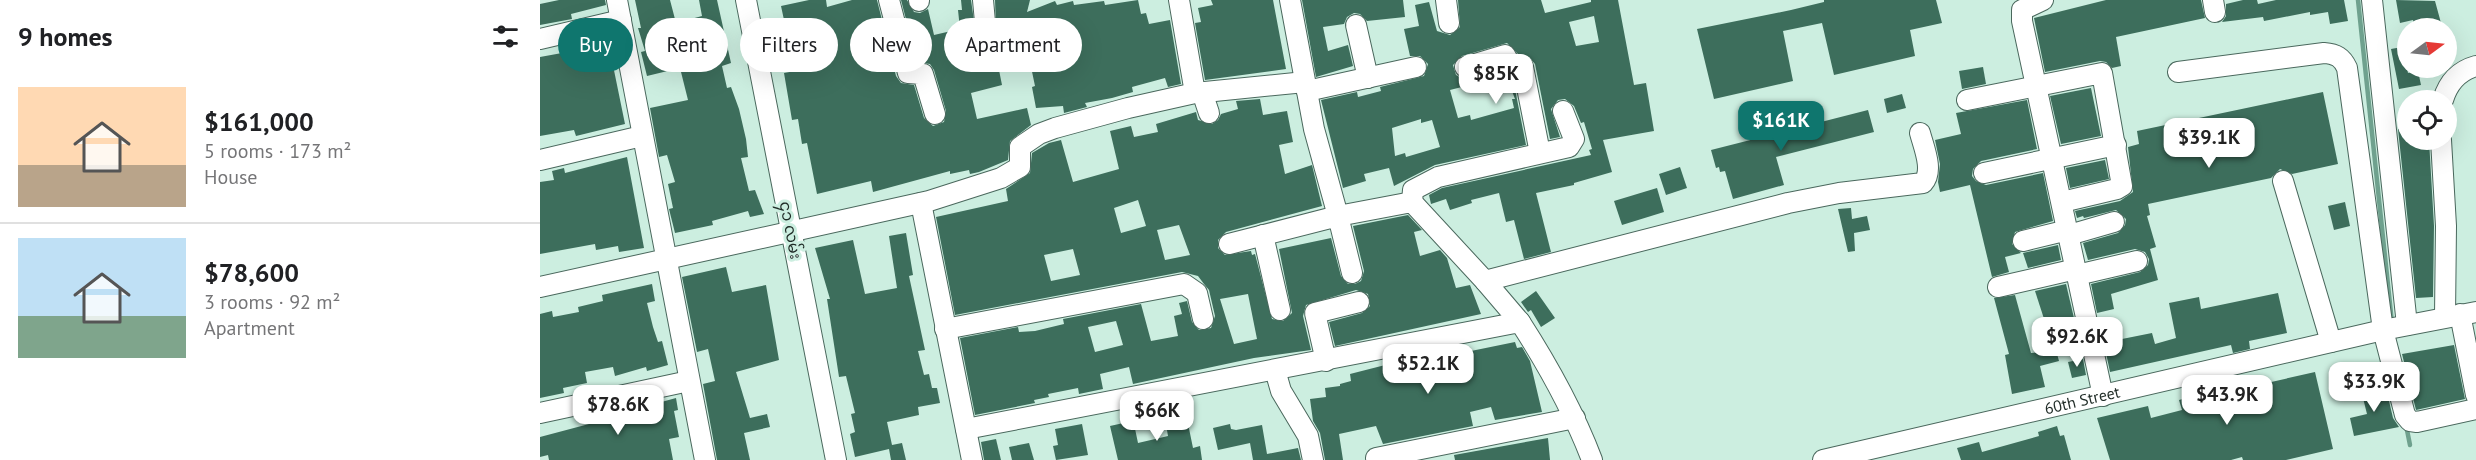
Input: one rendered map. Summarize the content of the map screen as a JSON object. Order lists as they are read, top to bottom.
{
  "streets": {
    "street": ["၄၁ လမ်း", "60th Street"]
  },
  "north": "right",
  "page": {
    "heading": "9 homes",
    "chip": [
      "Buy",
      "Rent",
      "Filters",
      "New",
      "Apartment"
    ],
    "price": [
      "$85K",
      "$161K",
      "$39.1K",
      "$92.6K",
      "$52.1K",
      "$33.9K",
      "$43.9K",
      "$78.6K",
      "$66K"
    ],
    "list": [
      {
        "name": "$161,000",
        "note": "5 rooms · 173 m² · House"
      },
      {
        "name": "$78,600",
        "note": "3 rooms · 92 m² · Apartment"
      }
    ]
  }
}
